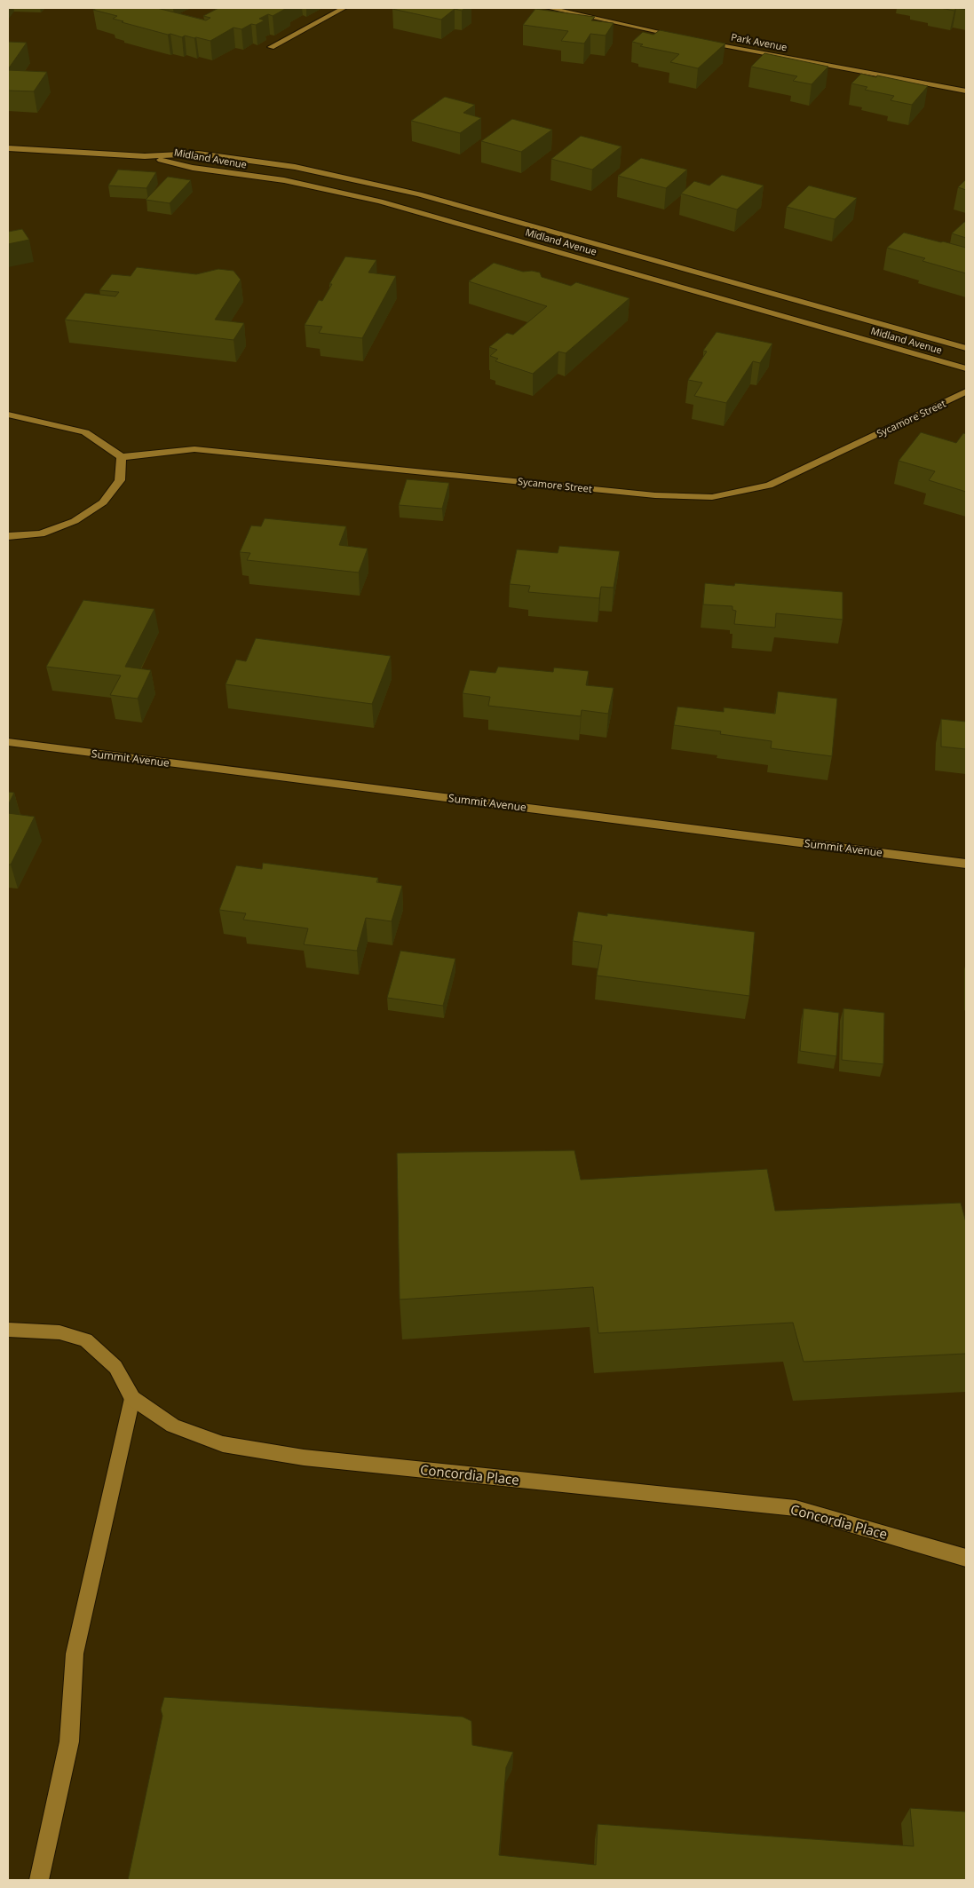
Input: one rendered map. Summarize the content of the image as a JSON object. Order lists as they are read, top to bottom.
{
  "streets": {
    "street": [
      "Park Avenue",
      "Midland Avenue",
      "Sycamore Street",
      "Summit Avenue",
      "Concordia Place"
    ]
  }
}
